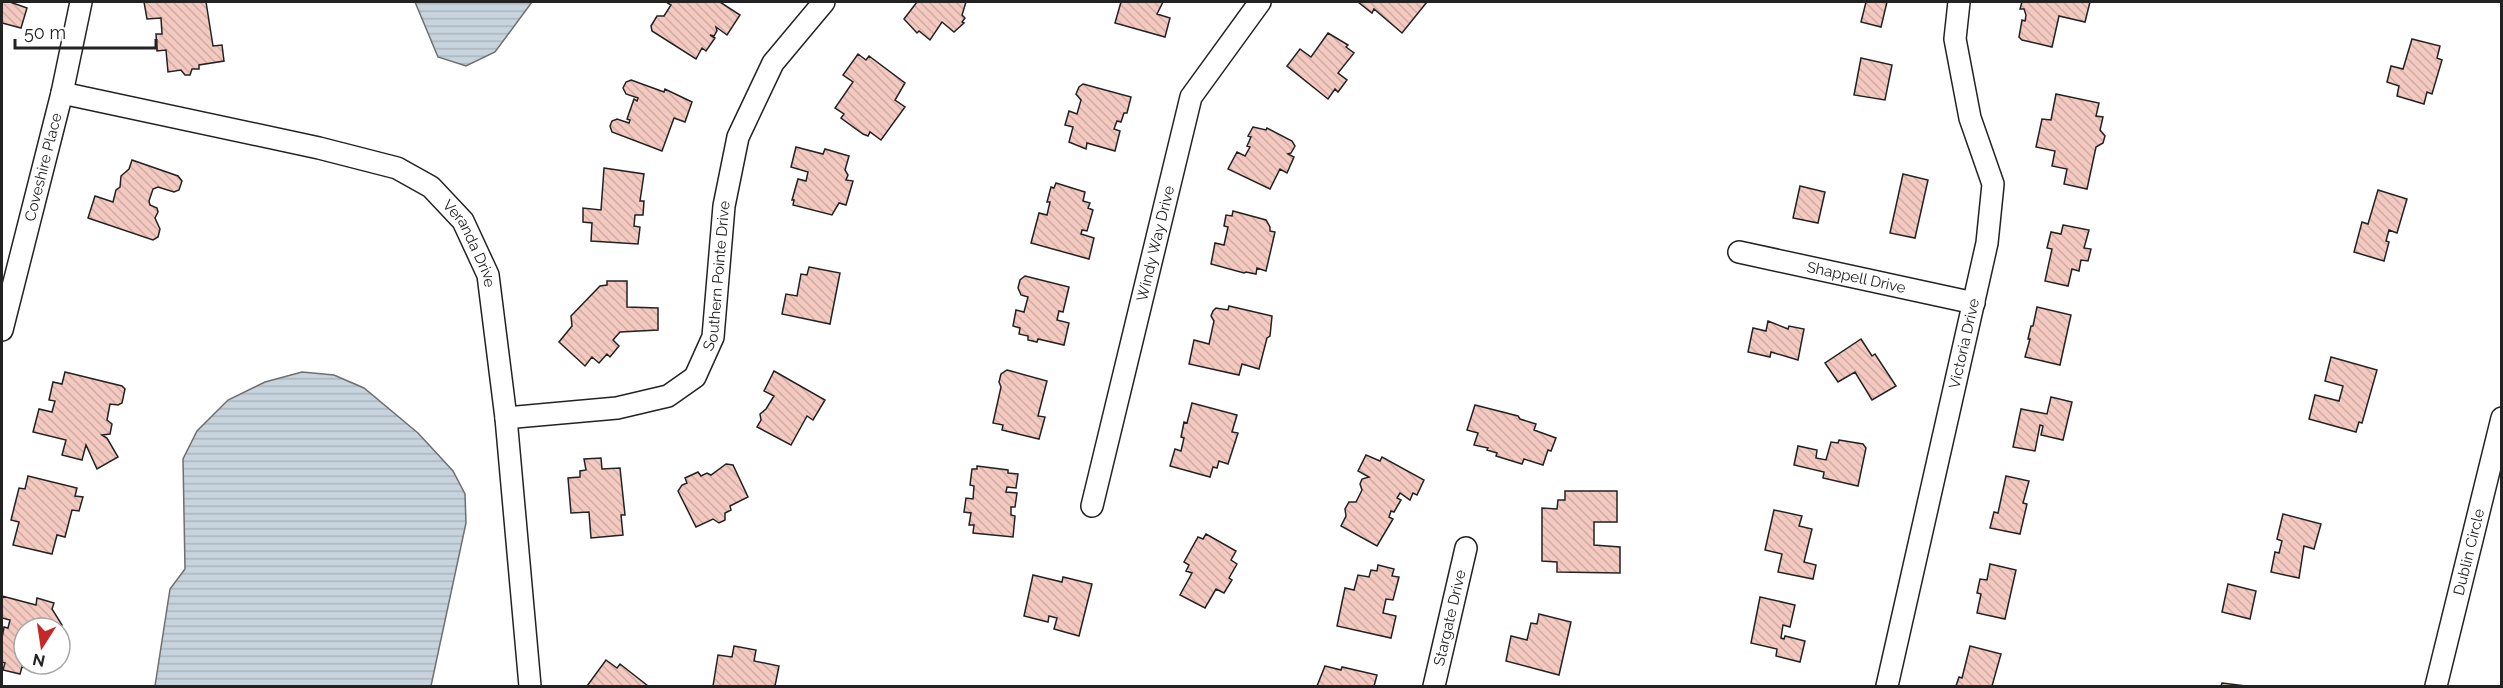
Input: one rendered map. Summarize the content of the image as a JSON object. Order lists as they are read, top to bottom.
{
  "streets": {
    "street": [
      "Coveshire Place",
      "Windy Way Drive",
      "Veranda Drive",
      "Southern Pointe Drive",
      "Shappell Drive",
      "Victoria Drive",
      "Dublin Circle",
      "Stargate Drive"
    ]
  },
  "crossings": [
    ["Coveshire Place", "Veranda Drive"],
    ["Veranda Drive", "Southern Pointe Drive"],
    ["Shappell Drive", "Victoria Drive"]
  ],
  "scale_bar": "50 m",
  "north": "bottom"
}
